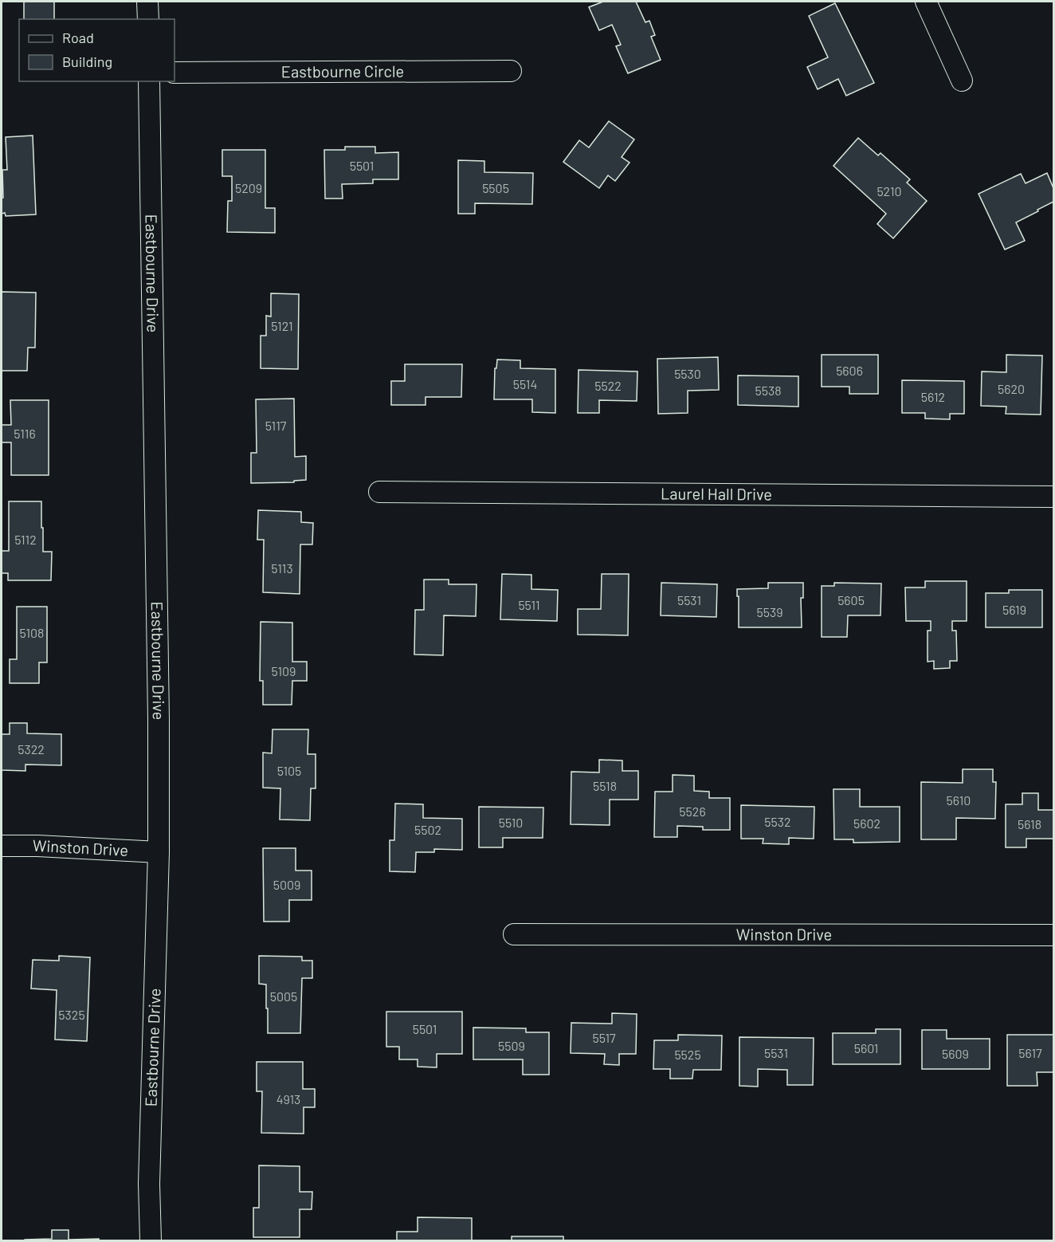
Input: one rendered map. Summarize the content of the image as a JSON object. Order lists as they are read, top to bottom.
{
  "streets": {
    "street": [
      "Eastbourne Circle",
      "Eastbourne Drive",
      "Laurel Hall Drive",
      "Winston Drive"
    ]
  },
  "crossings": [
    ["Eastbourne Drive", "Winston Drive"]
  ],
  "house_numbers": [
    "5501",
    "5209",
    "5505",
    "5210",
    "5121",
    "5606",
    "5530",
    "5514",
    "5522",
    "5620",
    "5538",
    "5612",
    "5117",
    "5116",
    "5112",
    "5113",
    "5531",
    "5605",
    "5511",
    "5619",
    "5539",
    "5108",
    "5109",
    "5322",
    "5105",
    "5518",
    "5610",
    "5526",
    "5532",
    "5510",
    "5602",
    "5618",
    "5502",
    "5009",
    "5005",
    "5325",
    "5501",
    "5517",
    "5509",
    "5601",
    "5531",
    "5617",
    "5609",
    "5525",
    "4913"
  ],
  "legend": ["Road", "Building"]
}
